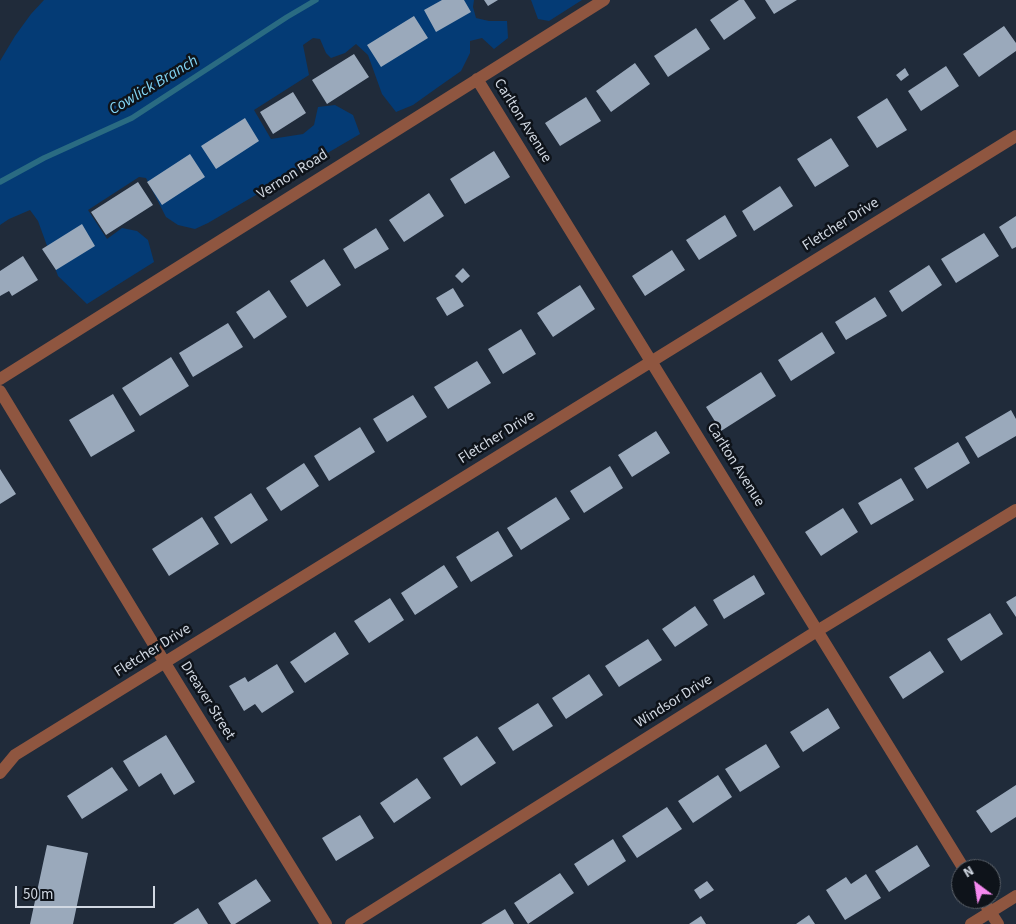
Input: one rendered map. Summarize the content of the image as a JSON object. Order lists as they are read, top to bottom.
{
  "streets": {
    "street": [
      "Carlton Avenue",
      "Vernon Road",
      "Fletcher Drive",
      "Dreaver Street",
      "Windsor Drive"
    ]
  },
  "crossings": [
    ["Carlton Avenue", "Vernon Road"],
    ["Carlton Avenue", "Fletcher Drive"],
    ["Carlton Avenue", "Windsor Drive"],
    ["Fletcher Drive", "Dreaver Street"]
  ],
  "water": ["Cowlick Branch"],
  "scale_bar": "50 m",
  "north": "top left"
}
